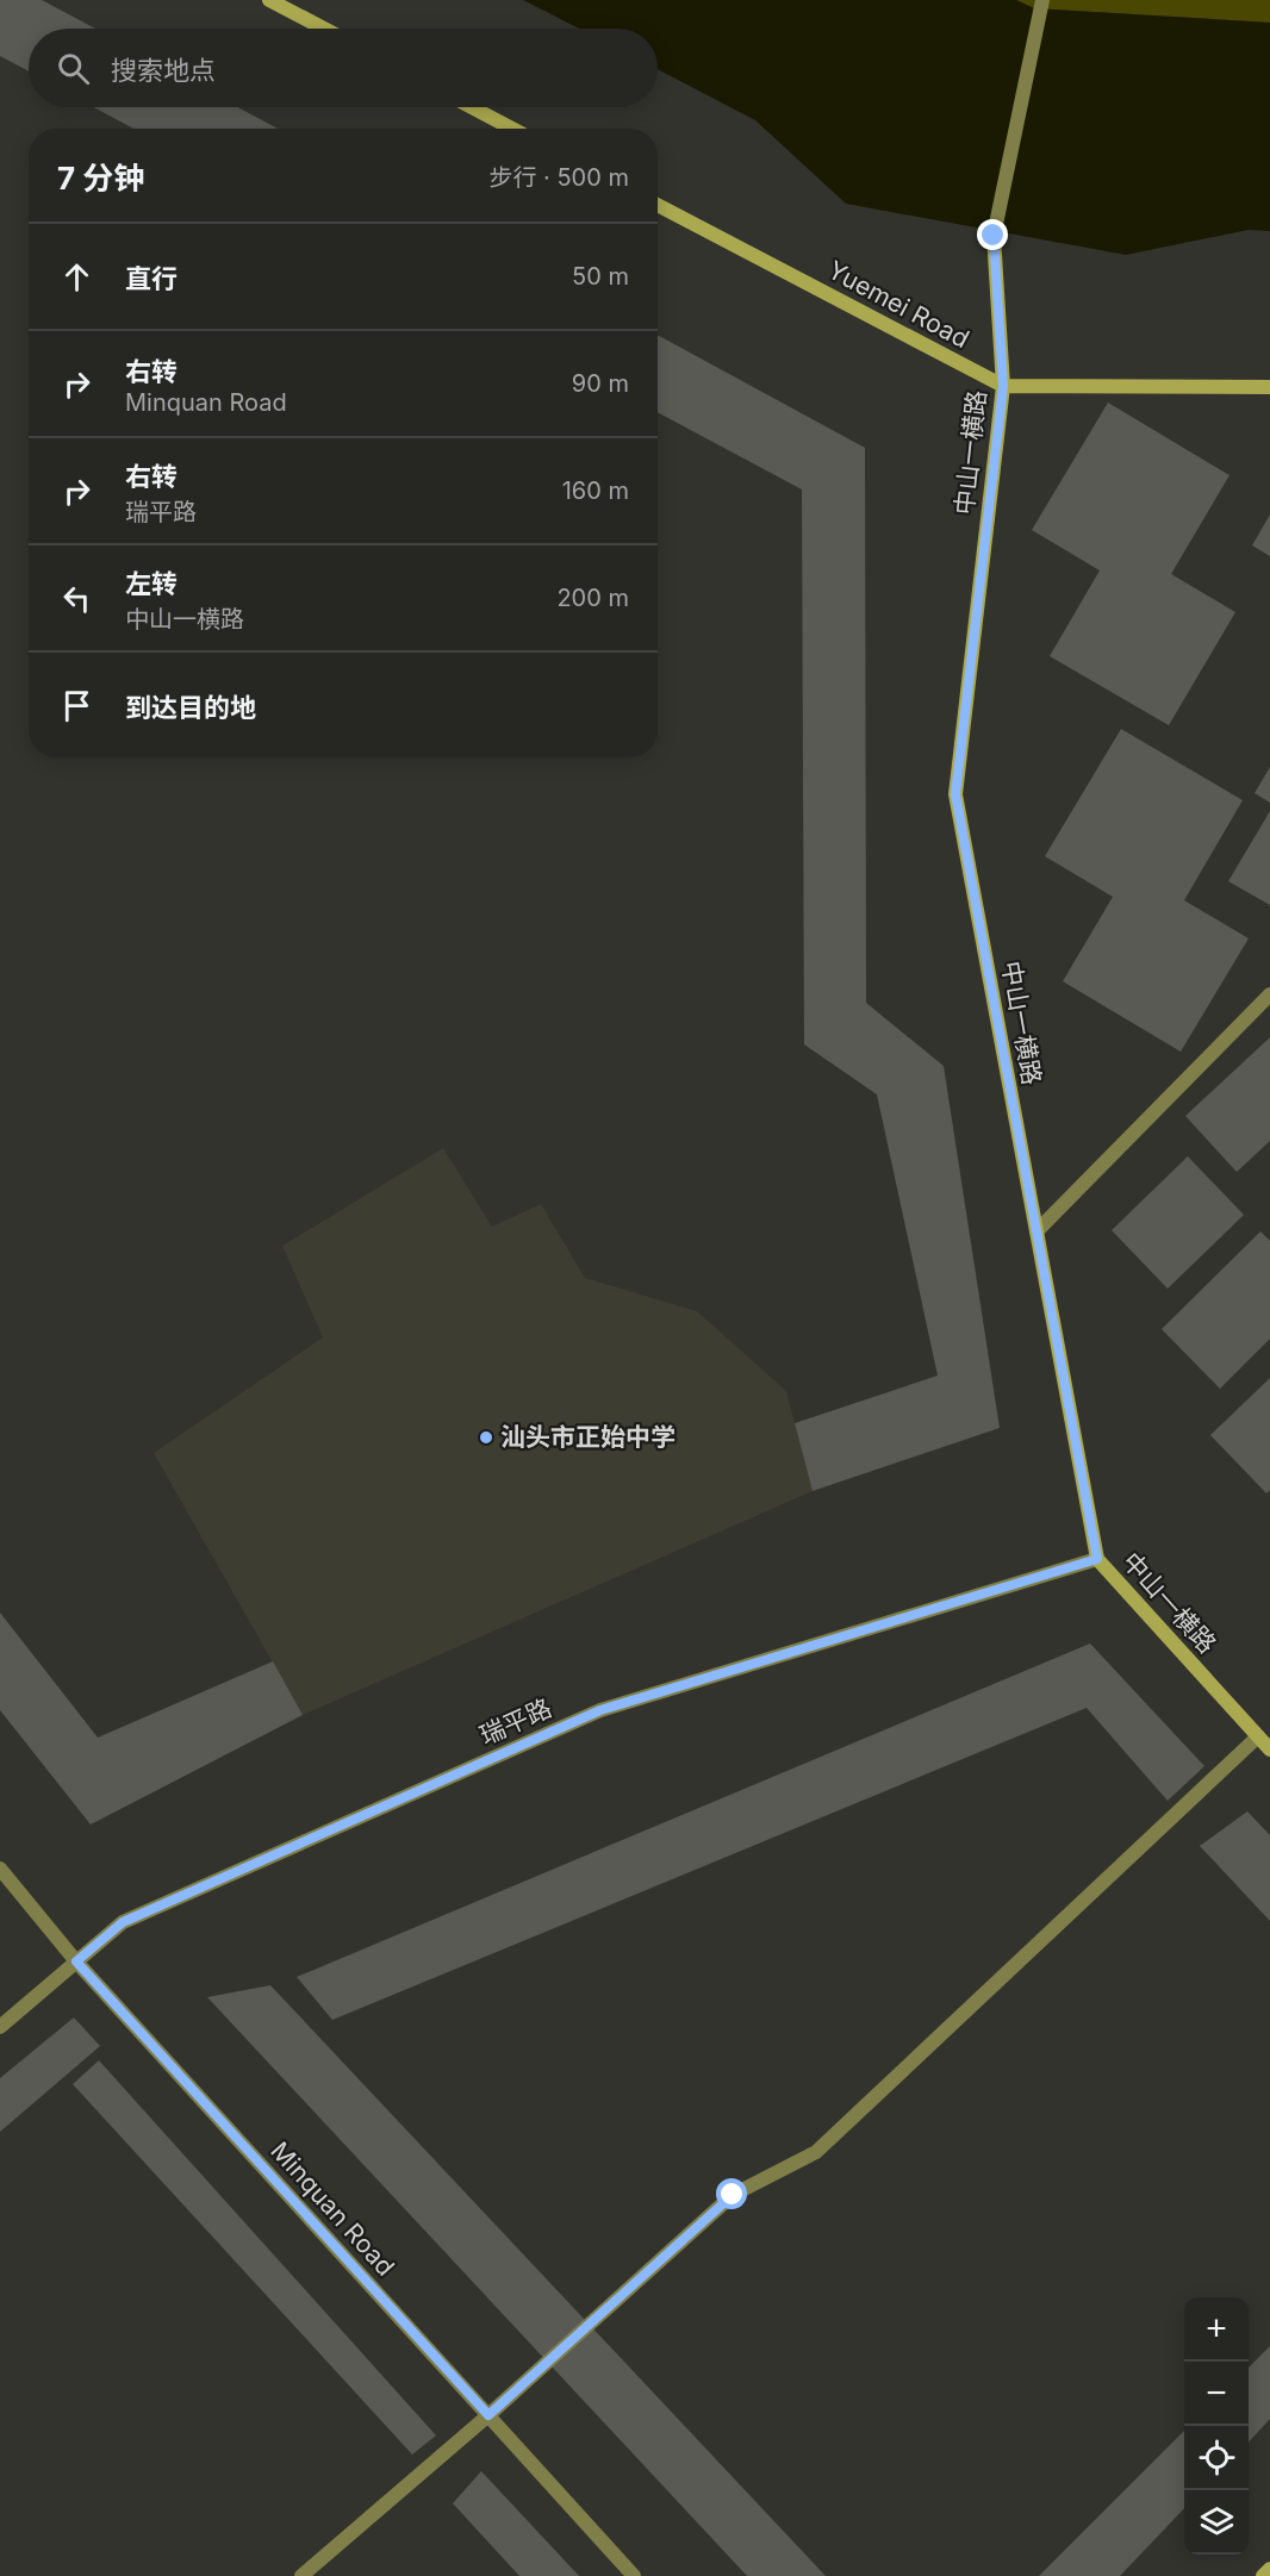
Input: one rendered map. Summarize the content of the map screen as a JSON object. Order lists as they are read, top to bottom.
{
  "streets": {
    "street": [
      "Yuemei Road",
      "中山一横路",
      "瑞平路",
      "Minquan Road"
    ]
  },
  "crossings": [
    ["Yuemei Road", "中山一横路"],
    ["中山一横路", "瑞平路"],
    ["瑞平路", "Minquan Road"]
  ],
  "places": ["汕头市正始中学"],
  "page": {
    "search": "搜索地点",
    "heading": ["7 分钟", "步行 · 500 m"],
    "list": [
      ["直行", "50 m"],
      ["右转", "Minquan Road", "90 m"],
      ["右转", "瑞平路", "160 m"],
      ["左转", "中山一横路", "200 m"],
      "到达目的地"
    ],
    "map_buttons": ["+", "−"]
  }
}
